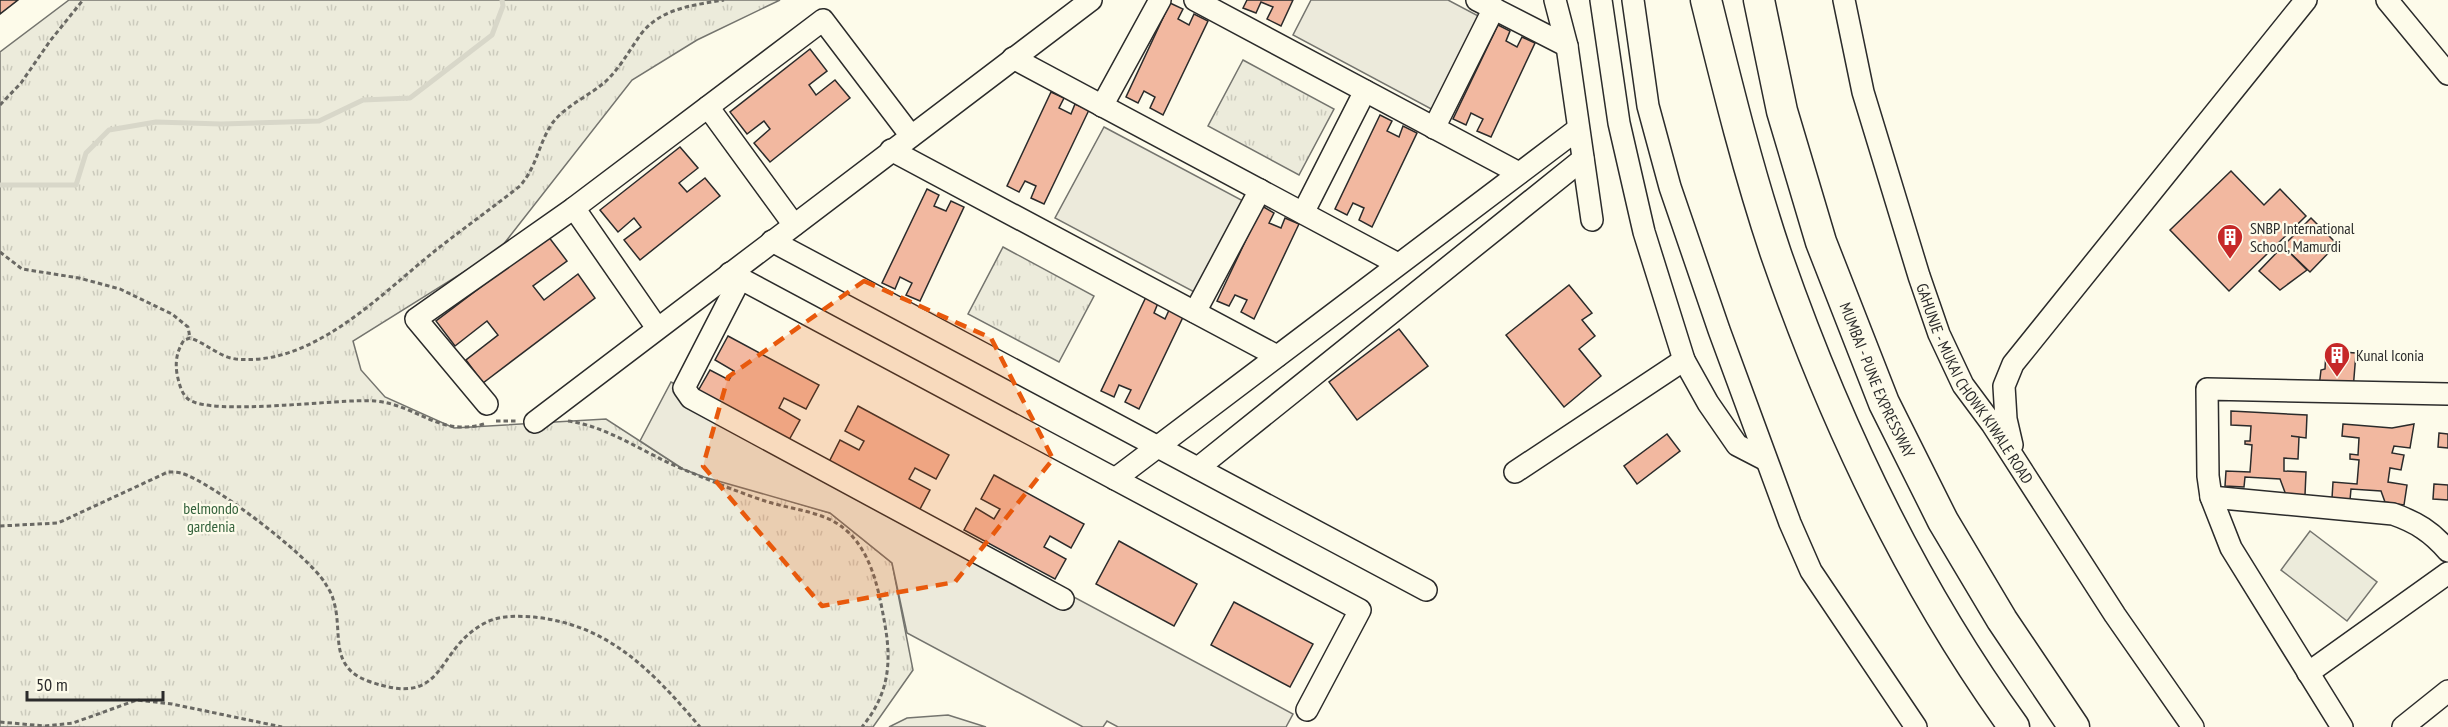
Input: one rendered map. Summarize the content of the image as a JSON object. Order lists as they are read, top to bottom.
{
  "streets": {
    "highway": ["MUMBAI - PUNE EXPRESSWAY"],
    "street": ["GAHUNJE - MUKAI CHOWK KIWALE ROAD"]
  },
  "parks": ["belmondo gardenia"],
  "places": {
    "building": ["SNBP International School, Mamurdi", "Kunal Iconia"]
  },
  "scale_bar": "50 m"
}
